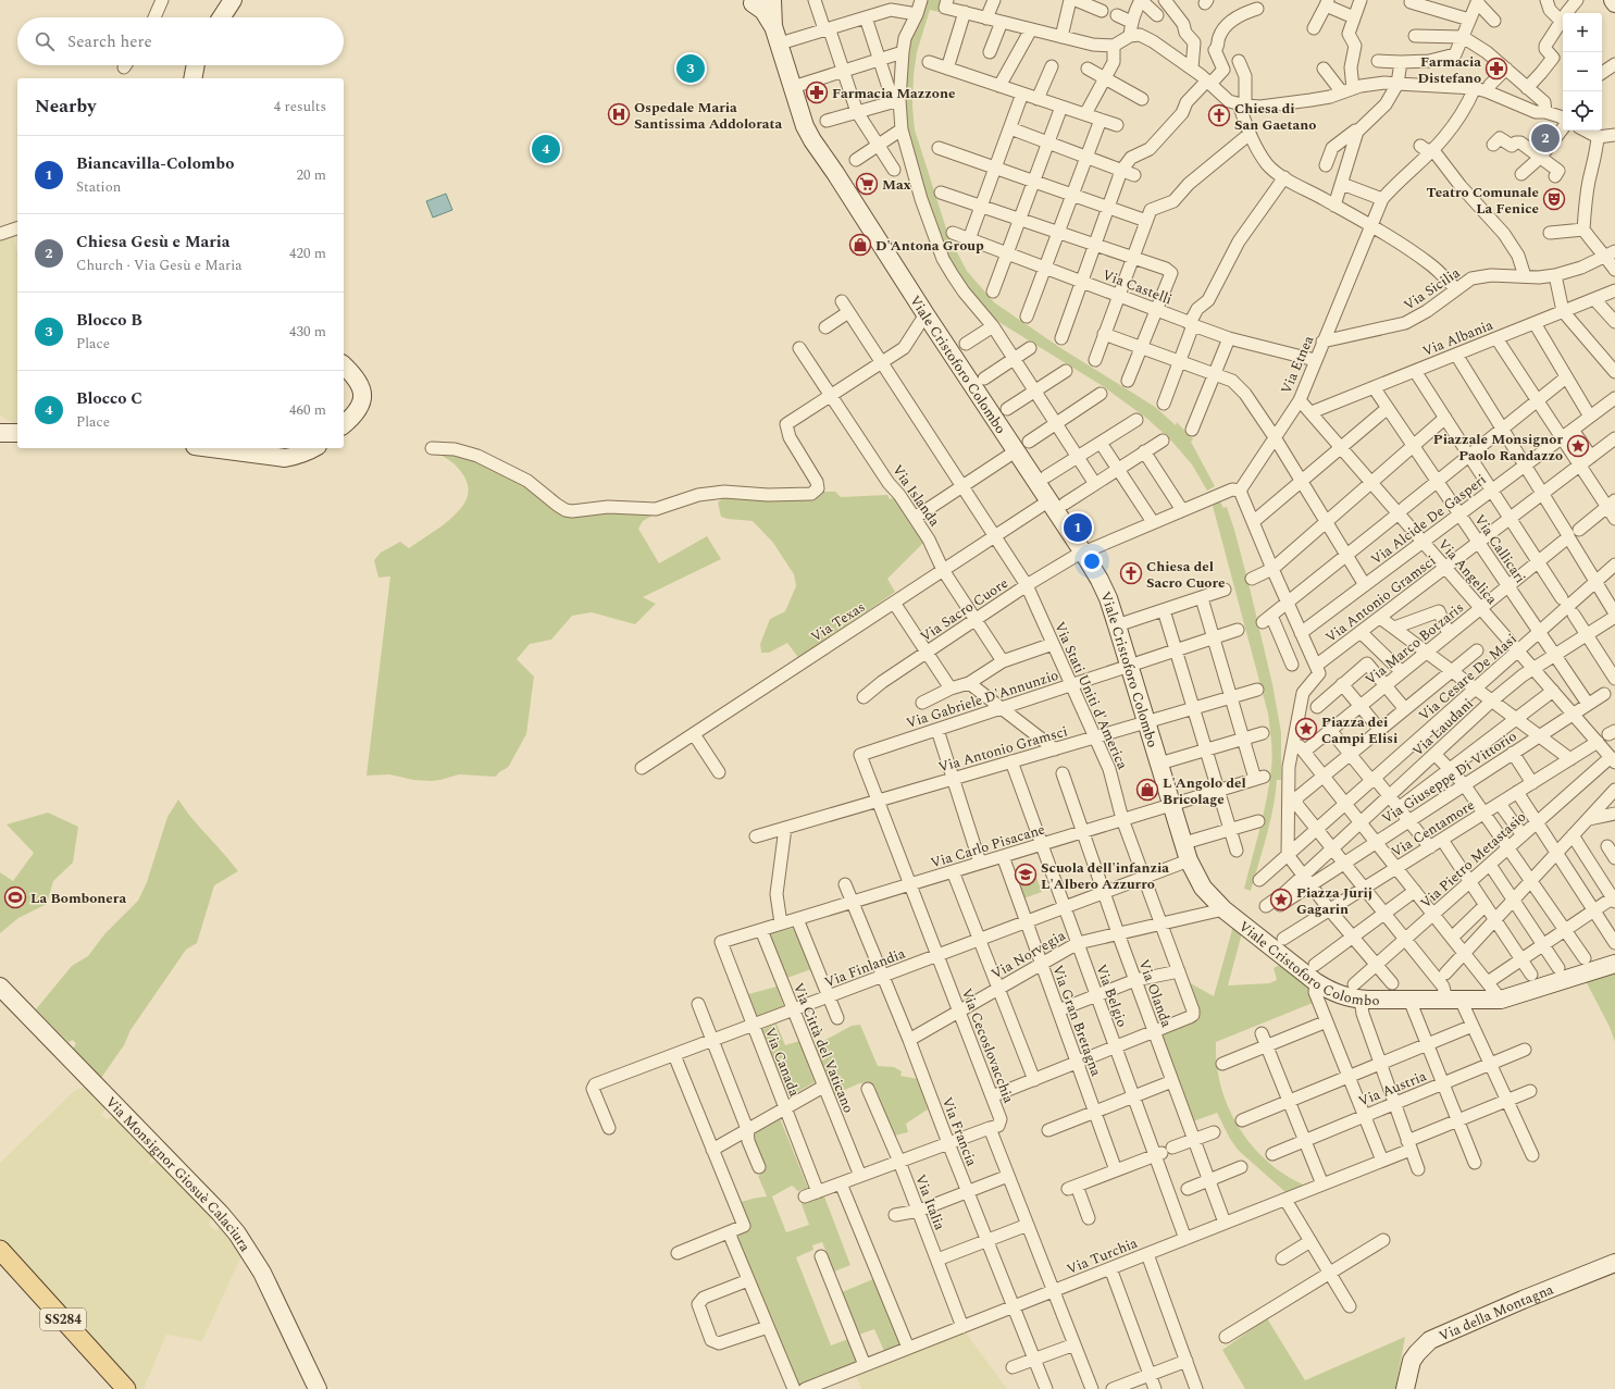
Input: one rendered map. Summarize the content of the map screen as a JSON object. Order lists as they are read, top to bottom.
{
  "streets": {
    "main road": ["SS284"],
    "street": [
      "Via Castelli",
      "Via Sicilia",
      "Via Albania",
      "Viale Cristoforo Colombo",
      "Via Etnea",
      "Via Islanda",
      "Via Alcide De Gasperi",
      "Via Callicari",
      "Via Angelica",
      "Via Antonio Gramsci",
      "Via Sacro Cuore",
      "Via Texas",
      "Via Marco Botzaris",
      "Via Cesare De Masi",
      "Via Stati Uniti d'America",
      "Via Gabriele D'Annunzio",
      "Via Laudani",
      "Via Giuseppe Di Vittorio",
      "Via Centamore",
      "Via Carlo Pisacane",
      "Via Pietro Metastasio",
      "Via Norvegia",
      "Via Finlandia",
      "Via Olanda",
      "Via Belgio",
      "Via Gran Bretagna",
      "Via Cecoslovacchia",
      "Via Città del Vaticano",
      "Via Canada",
      "Via Austria",
      "Via Francia",
      "Via Monsignor Giosuè Calaciura",
      "Via Italia",
      "Via Turchia",
      "Via della Montagna"
    ]
  },
  "crossings": [
    ["Via Castelli", "Via Etnea"],
    ["Via Sicilia", "Via Etnea"],
    ["Via Albania", "Via Callicari"],
    ["Via Albania", "Via Angelica"],
    ["Viale Cristoforo Colombo", "Via Antonio Gramsci"],
    ["Viale Cristoforo Colombo", "Via Sacro Cuore"],
    ["Viale Cristoforo Colombo", "Via Texas"],
    ["Viale Cristoforo Colombo", "Via Gabriele D'Annunzio"],
    ["Viale Cristoforo Colombo", "Via Carlo Pisacane"],
    ["Viale Cristoforo Colombo", "Via Pietro Metastasio"],
    ["Viale Cristoforo Colombo", "Via Norvegia"],
    ["Viale Cristoforo Colombo", "Via Finlandia"],
    ["Via Etnea", "Via Angelica"],
    ["Via Etnea", "Via Sacro Cuore"],
    ["Via Islanda", "Via Sacro Cuore"],
    ["Via Islanda", "Via Texas"],
    ["Via Alcide De Gasperi", "Via Callicari"],
    ["Via Alcide De Gasperi", "Via Angelica"],
    ["Via Callicari", "Via Antonio Gramsci"],
    ["Via Callicari", "Via Marco Botzaris"],
    ["Via Callicari", "Via Cesare De Masi"],
    ["Via Callicari", "Via Laudani"],
    ["Via Callicari", "Via Giuseppe Di Vittorio"],
    ["Via Angelica", "Via Antonio Gramsci"],
    ["Via Angelica", "Via Marco Botzaris"],
    ["Via Angelica", "Via Cesare De Masi"],
    ["Via Angelica", "Via Laudani"],
    ["Via Angelica", "Via Giuseppe Di Vittorio"],
    ["Via Angelica", "Via Centamore"],
    ["Via Angelica", "Via Pietro Metastasio"],
    ["Via Antonio Gramsci", "Via Stati Uniti d'America"],
    ["Via Antonio Gramsci", "Via Belgio"],
    ["Via Antonio Gramsci", "Via Cecoslovacchia"],
    ["Via Sacro Cuore", "Via Stati Uniti d'America"],
    ["Via Texas", "Via Stati Uniti d'America"],
    ["Via Stati Uniti d'America", "Via Gabriele D'Annunzio"],
    ["Via Stati Uniti d'America", "Via Carlo Pisacane"],
    ["Via Stati Uniti d'America", "Via Norvegia"],
    ["Via Stati Uniti d'America", "Via Finlandia"],
    ["Via Stati Uniti d'America", "Via Olanda"],
    ["Via Gabriele D'Annunzio", "Via Cecoslovacchia"],
    ["Via Laudani", "Via Giuseppe Di Vittorio"],
    ["Via Carlo Pisacane", "Via Olanda"],
    ["Via Carlo Pisacane", "Via Belgio"],
    ["Via Carlo Pisacane", "Via Gran Bretagna"],
    ["Via Carlo Pisacane", "Via Cecoslovacchia"],
    ["Via Carlo Pisacane", "Via Città del Vaticano"],
    ["Via Carlo Pisacane", "Via Canada"],
    ["Via Carlo Pisacane", "Via Francia"],
    ["Via Norvegia", "Via Olanda"],
    ["Via Norvegia", "Via Belgio"],
    ["Via Norvegia", "Via Gran Bretagna"],
    ["Via Norvegia", "Via Cecoslovacchia"],
    ["Via Norvegia", "Via Francia"],
    ["Via Finlandia", "Via Olanda"],
    ["Via Finlandia", "Via Belgio"],
    ["Via Finlandia", "Via Gran Bretagna"],
    ["Via Finlandia", "Via Cecoslovacchia"],
    ["Via Finlandia", "Via Città del Vaticano"],
    ["Via Finlandia", "Via Canada"],
    ["Via Finlandia", "Via Francia"],
    ["Via Olanda", "Via Turchia"],
    ["Via Belgio", "Via Turchia"],
    ["Via Francia", "Via Turchia"],
    ["Via Italia", "Via Turchia"]
  ],
  "places": {
    "pharmacy": ["Farmacia Distefano", "Farmacia Mazzone"],
    "hospital": ["Ospedale Maria Santissima Addolorata"],
    "church": ["Chiesa di San Gaetano", "Chiesa del Sacro Cuore"],
    "supermarket": ["Max"],
    "theatre": ["Teatro Comunale La Fenice"],
    "shop": ["D'Antona Group", "L'Angolo del Bricolage"],
    "place": ["Piazzale Monsignor Paolo Randazzo", "Piazza dei Campi Elisi", "Piazza Jurij Gagarin"],
    "school or university": ["Scuola dell'infanzia L'Albero Azzurro"],
    "sports": ["La Bombonera"]
  },
  "page": {
    "map_buttons": ["+", "−"],
    "search": "Search here",
    "pins": [
      "3",
      "2",
      "4",
      "1"
    ],
    "heading": ["Nearby", "4 results"],
    "list": [
      {
        "mark": "1",
        "name": "Biancavilla-Colombo",
        "note": "Station",
        "value": "20 m"
      },
      {
        "mark": "2",
        "name": "Chiesa Gesù e Maria",
        "note": "Church · Via Gesù e Maria",
        "value": "420 m"
      },
      {
        "mark": "3",
        "name": "Blocco B",
        "note": "Place",
        "value": "430 m"
      },
      {
        "mark": "4",
        "name": "Blocco C",
        "note": "Place",
        "value": "460 m"
      }
    ]
  }
}
